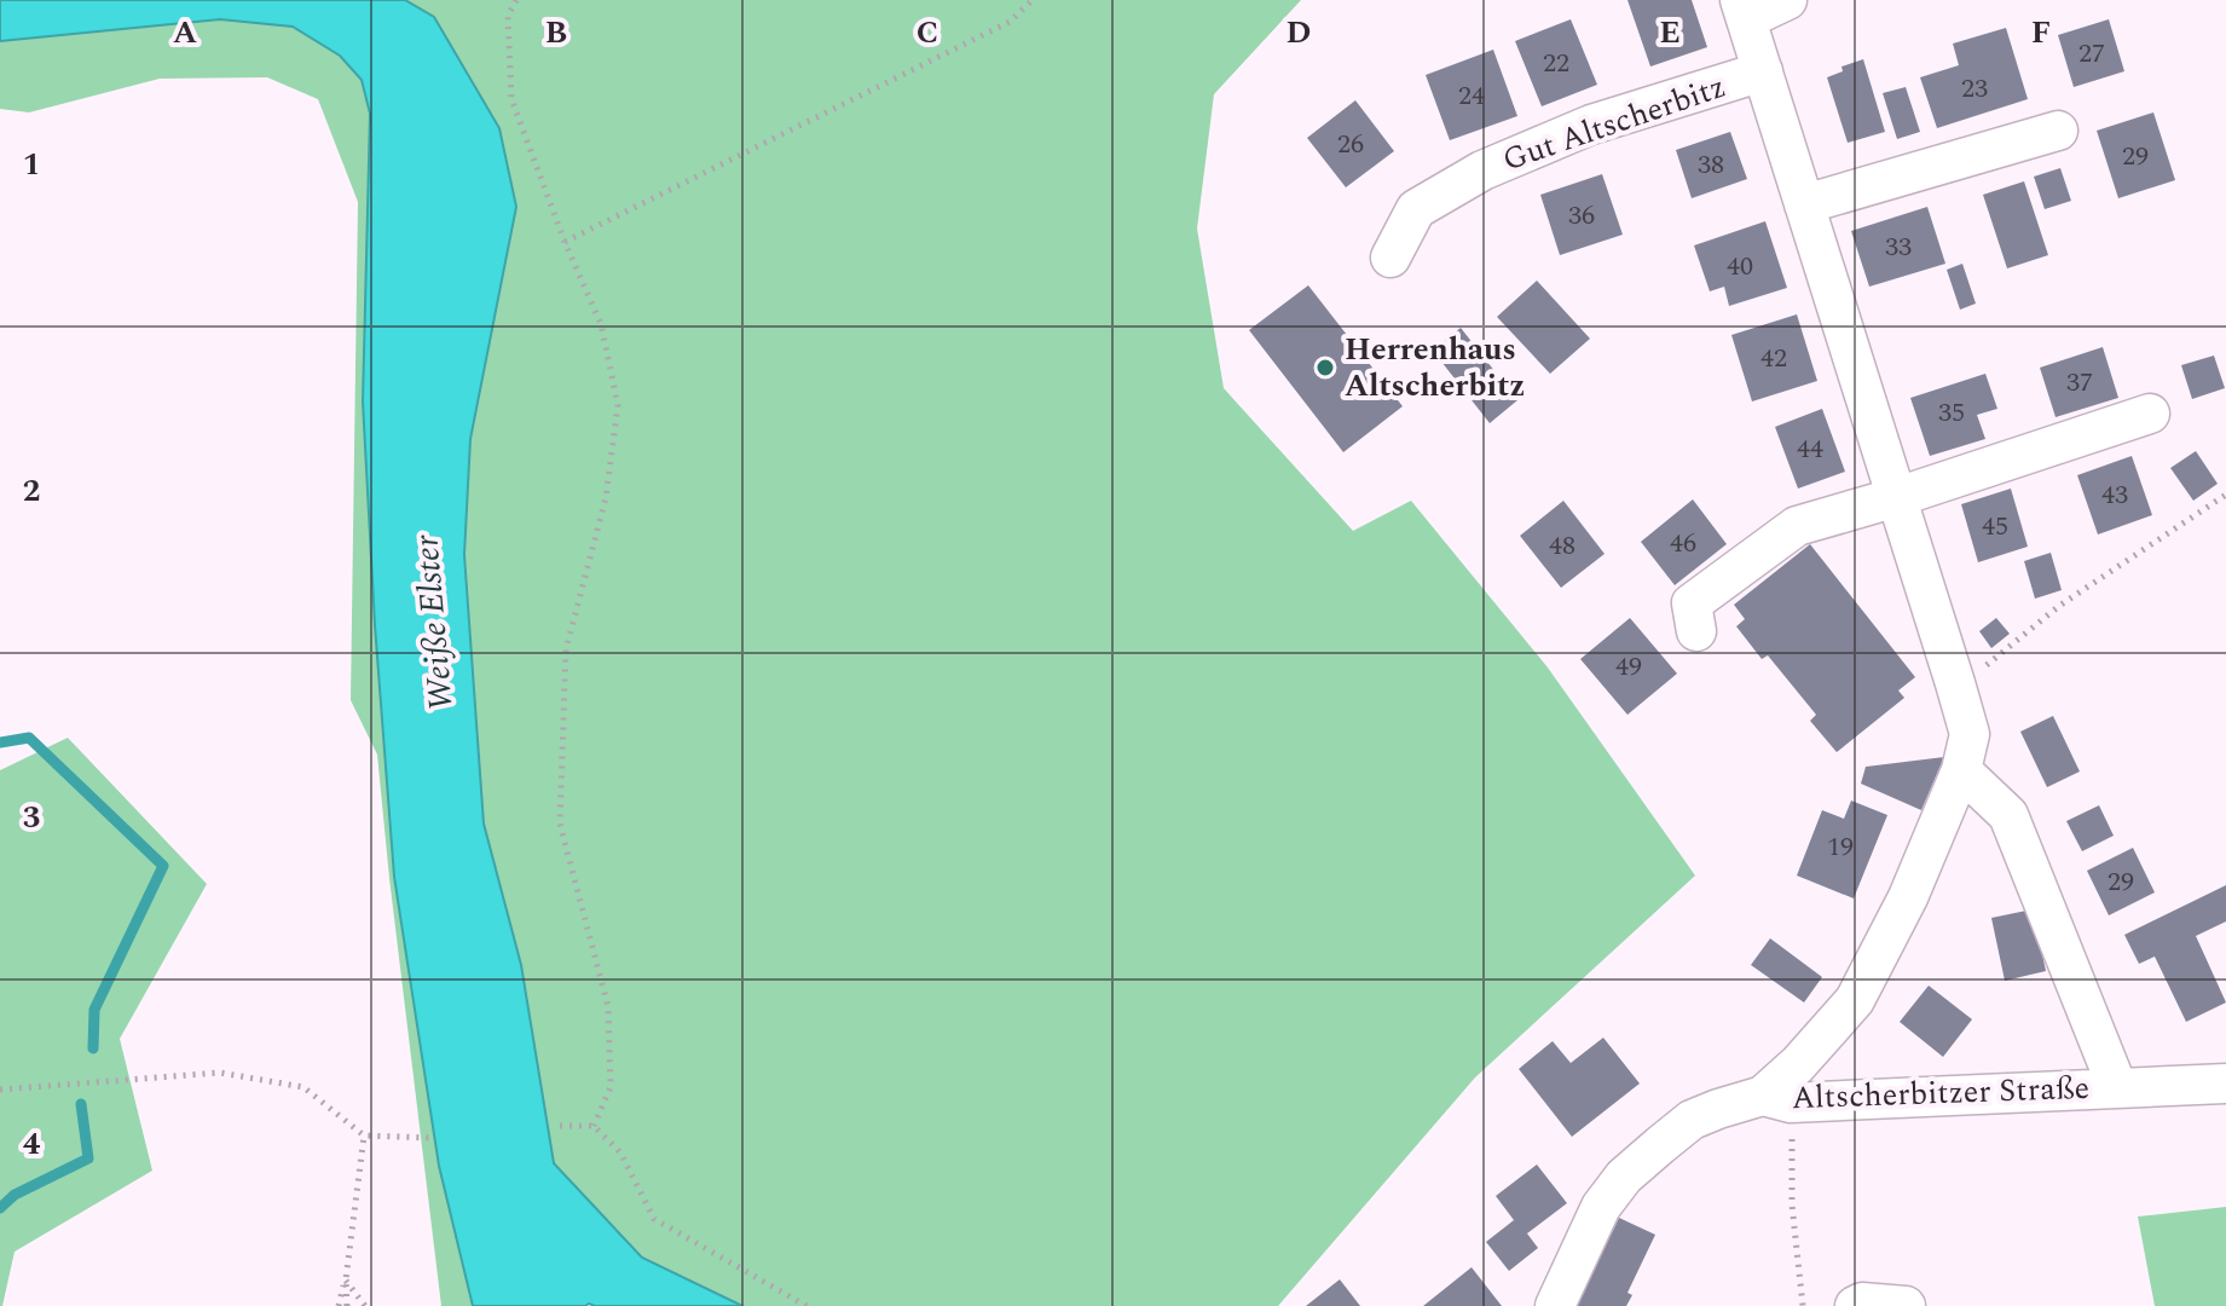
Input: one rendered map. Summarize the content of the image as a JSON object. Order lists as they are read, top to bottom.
{
  "streets": {
    "street": ["Gut Altscherbitz", "Altscherbitzer Straße"]
  },
  "crossings": [
    ["Gut Altscherbitz", "Altscherbitzer Straße"]
  ],
  "water": ["Weiße Elster"],
  "places": ["Herrenhaus Altscherbitz"],
  "house_numbers": [
    "27",
    "22",
    "23",
    "24",
    "26",
    "29",
    "38",
    "36",
    "33",
    "40",
    "42",
    "37",
    "35",
    "44",
    "43",
    "45",
    "46",
    "48",
    "49",
    "19",
    "29"
  ],
  "grid": {
    "columns": [
      "A",
      "B",
      "C",
      "D",
      "E",
      "F"
    ],
    "rows": [
      "1",
      "2",
      "3",
      "4"
    ]
  }
}
